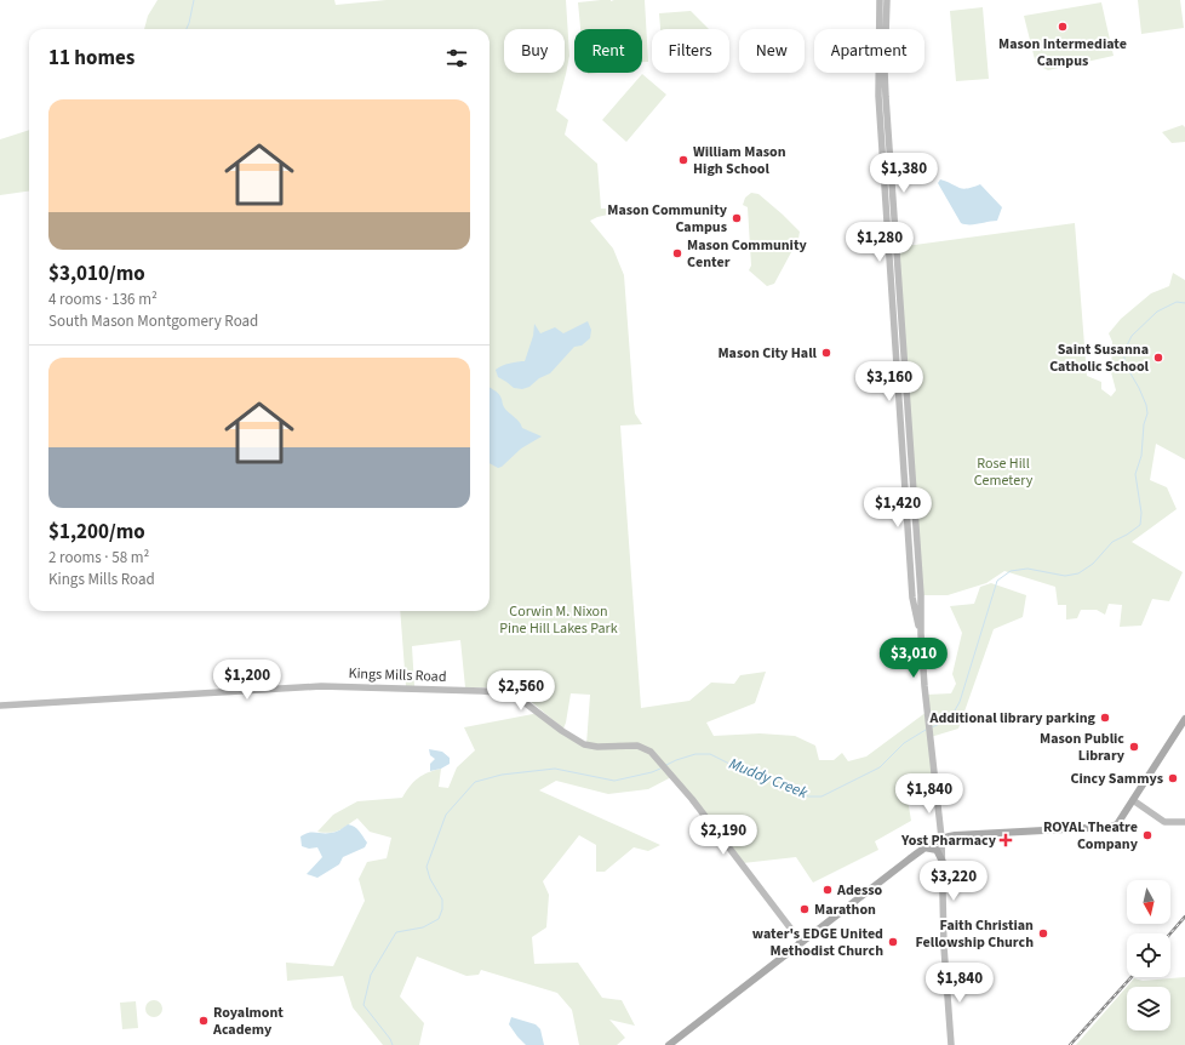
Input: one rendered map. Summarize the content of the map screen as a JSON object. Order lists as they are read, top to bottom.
{
  "streets": {
    "main road": ["Kings Mills Road"]
  },
  "water": ["Muddy Creek"],
  "parks": ["Rose Hill Cemetery", "Corwin M. Nixon Pine Hill Lakes Park"],
  "places": {
    "other": [
      "Mason Intermediate Campus",
      "William Mason High School",
      "Mason Community Campus",
      "Mason Community Center",
      "Mason City Hall",
      "Saint Susanna Catholic School",
      "Additional library parking",
      "Mason Public Library",
      "Cincy Sammys",
      "ROYAL Theatre Company",
      "Adesso",
      "Marathon",
      "Faith Christian Fellowship Church",
      "water's EDGE United Methodist Church",
      "Royalmont Academy"
    ],
    "health": ["Yost Pharmacy"]
  },
  "north": "bottom",
  "page": {
    "chip": [
      "Buy",
      "Rent",
      "Filters",
      "New",
      "Apartment"
    ],
    "heading": "11 homes",
    "list": [
      {
        "name": "$3,010/mo",
        "note": "4 rooms · 136 m² · South Mason Montgomery Road"
      },
      {
        "name": "$1,200/mo",
        "note": "2 rooms · 58 m² · Kings Mills Road"
      }
    ],
    "price": [
      "$1,380",
      "$1,280",
      "$3,160",
      "$1,420",
      "$3,010",
      "$1,200",
      "$2,560",
      "$1,840",
      "$2,190",
      "$3,220",
      "$1,840"
    ]
  }
}
